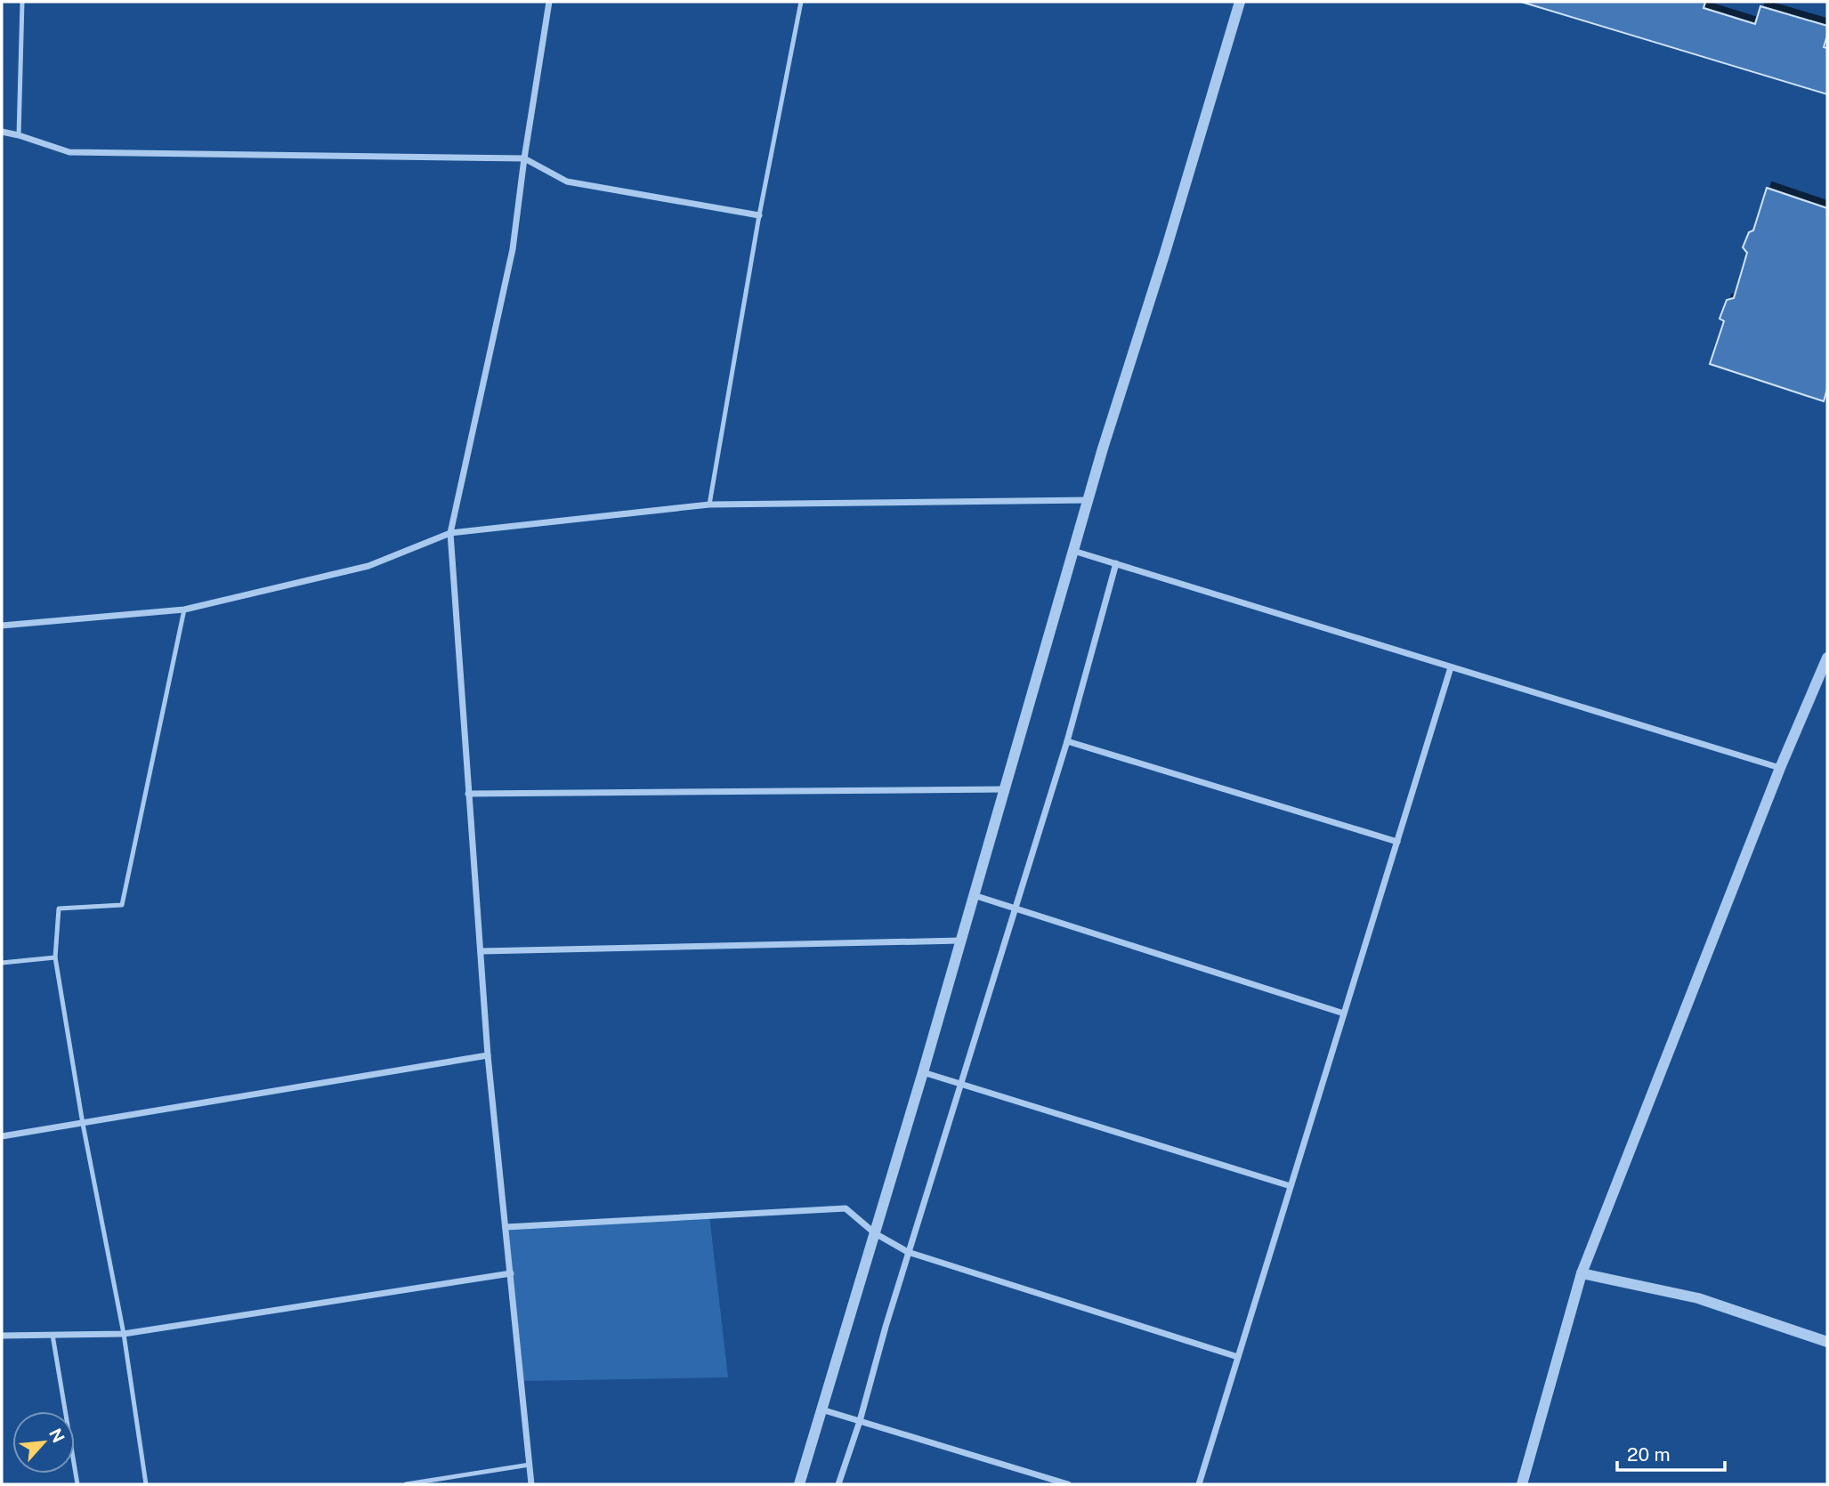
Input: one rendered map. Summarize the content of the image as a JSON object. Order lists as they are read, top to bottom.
{
  "scale_bar": "20 m",
  "north": "top right"
}
